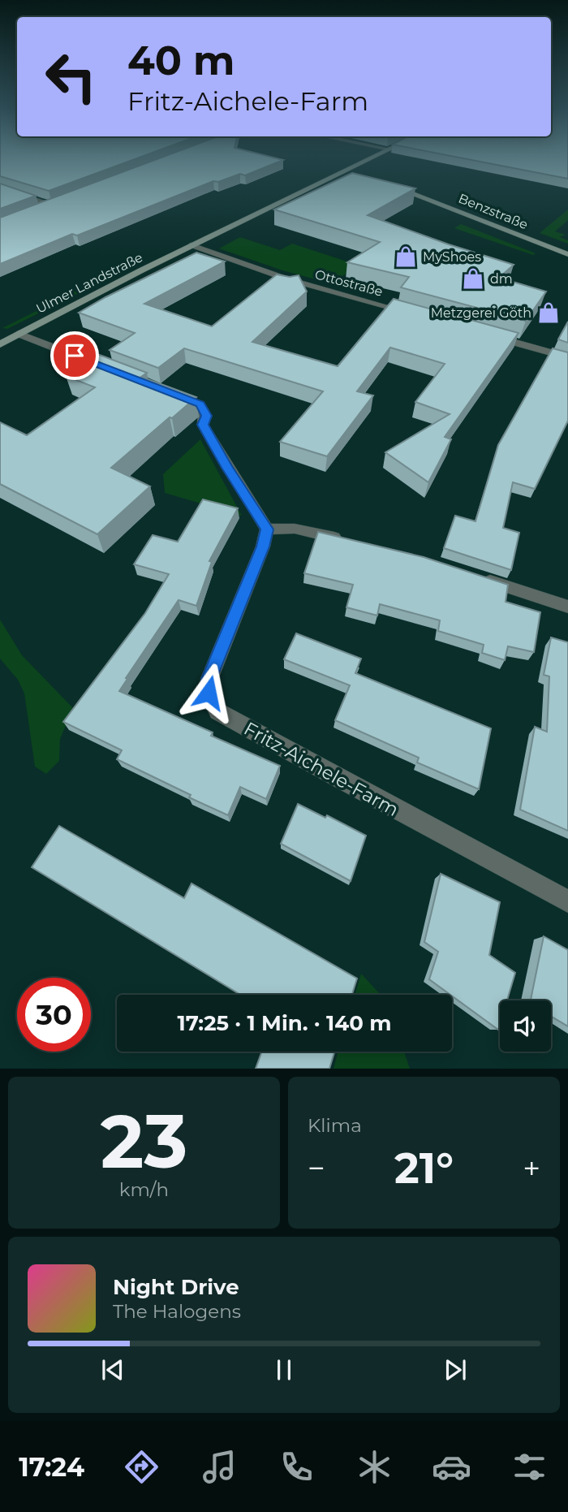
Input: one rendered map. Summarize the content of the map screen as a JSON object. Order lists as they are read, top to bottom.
{
  "streets": {
    "street": [
      "Benzstraße",
      "Ulmer Landstraße",
      "Ottostraße",
      "Fritz-Aichele-Farm"
    ]
  },
  "crossings": [
    ["Ulmer Landstraße", "Ottostraße"]
  ],
  "places": {
    "shop": ["MyShoes", "dm", "Metzgerei Göth"]
  },
  "page": {
    "turn": ["40 m", "Fritz-Aichele-Farm"],
    "limit": "30",
    "trip": "17:25 · 1 Min. · 140 m",
    "tile": [
      ["23", "km/h"],
      "Klima"
    ],
    "heat": ["−", "21°", "+"],
    "song": ["Night Drive", "The Halogens"],
    "tabs": "17:24"
  }
}
